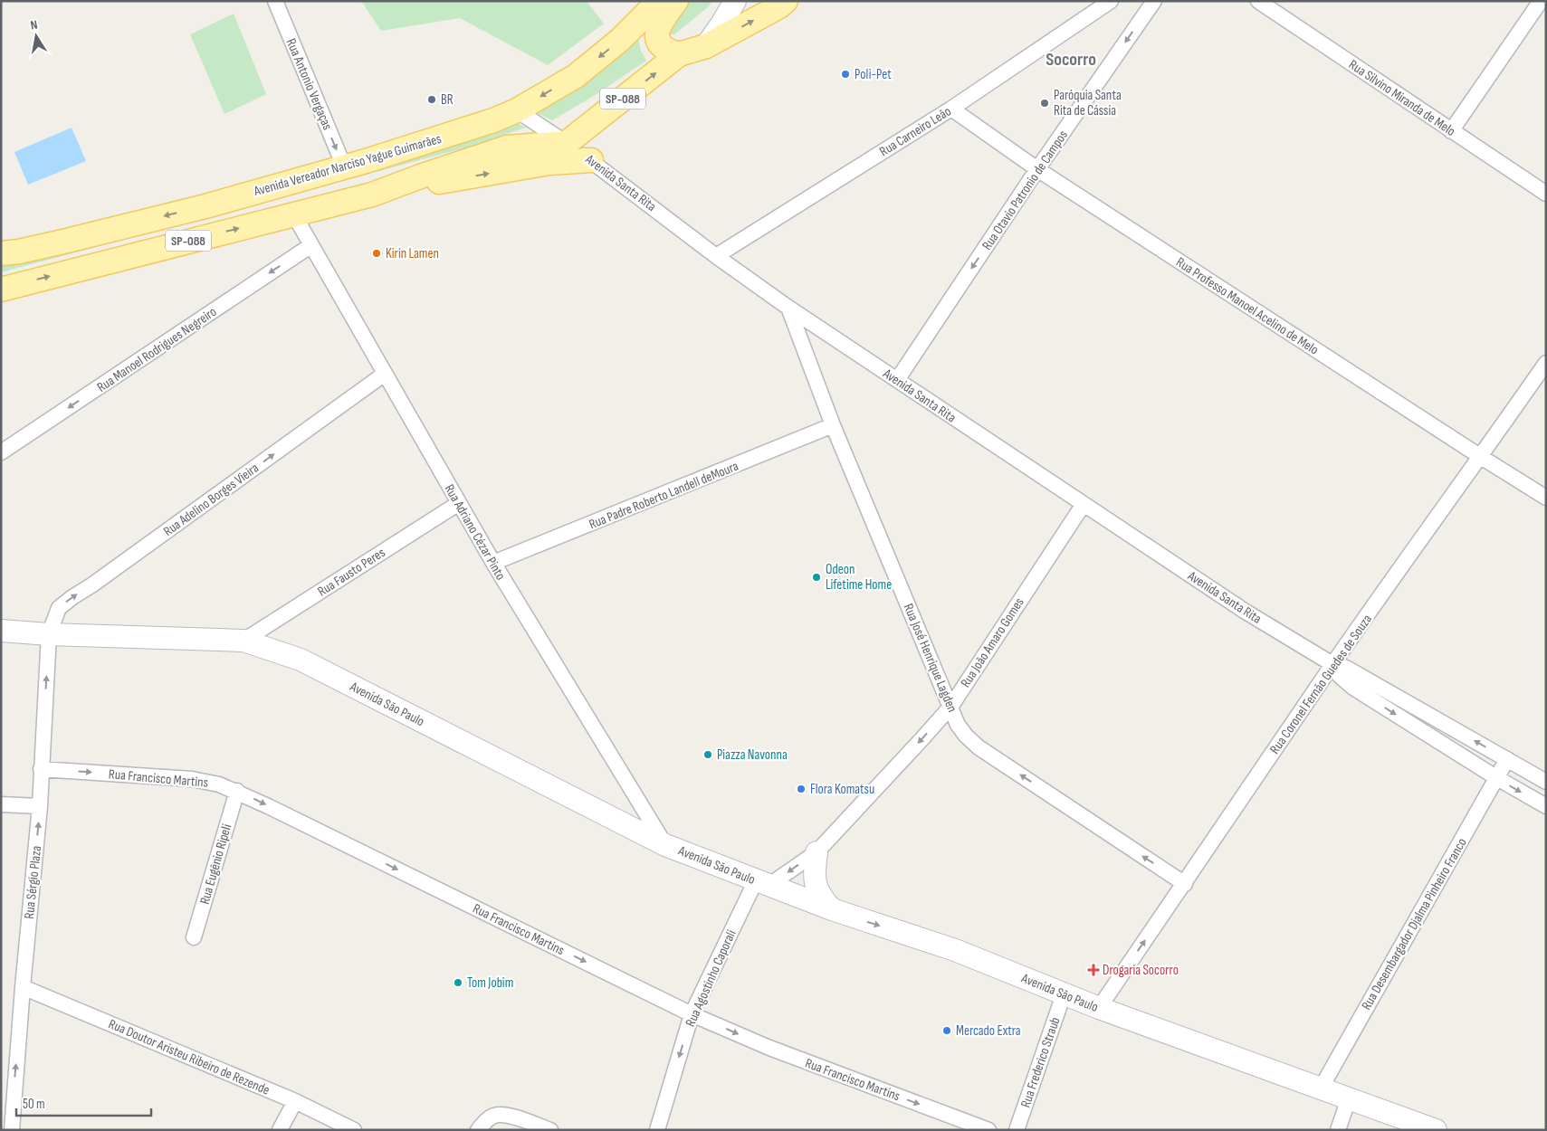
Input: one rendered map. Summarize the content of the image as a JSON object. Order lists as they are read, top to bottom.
{
  "streets": {
    "main road": ["SP-088", "Avenida Vereador Narciso Yague Guimarães", "Avenida São Paulo"],
    "street": [
      "Rua Antonio Vergaças",
      "Rua Silvino Miranda de Melo",
      "Rua Carneiro Leão",
      "Avenida Santa Rita",
      "Rua Otavio Patronio de Campos",
      "Rua Professo Manoel Acelino de Melo",
      "Rua Manoel Rodrigues Negreiro",
      "Rua Padre Roberto Landell deMoura",
      "Rua Adelino Borges Vieira",
      "Rua Adriano Cézar Pinto",
      "Rua Fausto Peres",
      "Rua João Amaro Gomes",
      "Rua José Henrique Lagden",
      "Rua Coronel Fernão Guedes de Souza",
      "Rua Francisco Martins",
      "Rua Eugênio Ripeli",
      "Rua Sérgio Plaza",
      "Rua Desembargador Djalma Pinheiro Franco",
      "Rua Agostinho Caporali",
      "Rua Doutor Aristeu Ribeiro de Rezende",
      "Rua Frederico Straub"
    ]
  },
  "crossings": [
    ["Rua Antonio Vergaças", "Avenida Vereador Narciso Yague Guimarães"],
    ["SP-088", "Avenida Santa Rita"],
    ["SP-088", "Rua Adriano Cézar Pinto"],
    ["Rua Carneiro Leão", "Avenida Santa Rita"],
    ["Rua Carneiro Leão", "Rua Professo Manoel Acelino de Melo"],
    ["Avenida Vereador Narciso Yague Guimarães", "Avenida Santa Rita"],
    ["Avenida Santa Rita", "Rua Otavio Patronio de Campos"],
    ["Avenida Santa Rita", "Rua João Amaro Gomes"],
    ["Avenida Santa Rita", "Rua José Henrique Lagden"],
    ["Avenida Santa Rita", "Rua Coronel Fernão Guedes de Souza"],
    ["Avenida Santa Rita", "Rua Desembargador Djalma Pinheiro Franco"],
    ["Rua Otavio Patronio de Campos", "Rua Professo Manoel Acelino de Melo"],
    ["Rua Professo Manoel Acelino de Melo", "Rua Coronel Fernão Guedes de Souza"],
    ["Rua Manoel Rodrigues Negreiro", "Rua Adriano Cézar Pinto"],
    ["Rua Padre Roberto Landell deMoura", "Rua Adriano Cézar Pinto"],
    ["Rua Padre Roberto Landell deMoura", "Rua José Henrique Lagden"],
    ["Rua Adelino Borges Vieira", "Rua Adriano Cézar Pinto"],
    ["Rua Adelino Borges Vieira", "Avenida São Paulo"],
    ["Rua Adelino Borges Vieira", "Rua Sérgio Plaza"],
    ["Rua Adriano Cézar Pinto", "Rua Fausto Peres"],
    ["Rua Adriano Cézar Pinto", "Avenida São Paulo"],
    ["Rua Fausto Peres", "Avenida São Paulo"],
    ["Rua João Amaro Gomes", "Rua José Henrique Lagden"],
    ["Rua João Amaro Gomes", "Avenida São Paulo"],
    ["Rua João Amaro Gomes", "Rua Agostinho Caporali"],
    ["Rua José Henrique Lagden", "Rua Coronel Fernão Guedes de Souza"],
    ["Rua Coronel Fernão Guedes de Souza", "Avenida São Paulo"],
    ["Avenida São Paulo", "Rua Sérgio Plaza"],
    ["Avenida São Paulo", "Rua Desembargador Djalma Pinheiro Franco"],
    ["Avenida São Paulo", "Rua Agostinho Caporali"],
    ["Avenida São Paulo", "Rua Frederico Straub"],
    ["Rua Francisco Martins", "Rua Eugênio Ripeli"],
    ["Rua Francisco Martins", "Rua Sérgio Plaza"],
    ["Rua Francisco Martins", "Rua Agostinho Caporali"],
    ["Rua Sérgio Plaza", "Rua Doutor Aristeu Ribeiro de Rezende"]
  ],
  "one_way": [
    "Rua Antonio Vergaças",
    "Rua Otavio Patronio de Campos",
    "Rua Manoel Rodrigues Negreiro",
    "Rua Adelino Borges Vieira",
    "Rua João Amaro Gomes",
    "Rua José Henrique Lagden",
    "Rua Francisco Martins",
    "Rua Sérgio Plaza",
    "Rua Agostinho Caporali"
  ],
  "districts": ["Socorro"],
  "places": {
    "other": [
      "Poli-Pet",
      "BR",
      "Paróquia Santa Rita de Cássia",
      "Kirin Lamen",
      "Odeon Lifetime Home",
      "Piazza Navonna",
      "Flora Komatsu",
      "Tom Jobim",
      "Mercado Extra"
    ],
    "health": ["Drogaria Socorro"]
  },
  "scale_bar": "50 m",
  "north": "top"
}
